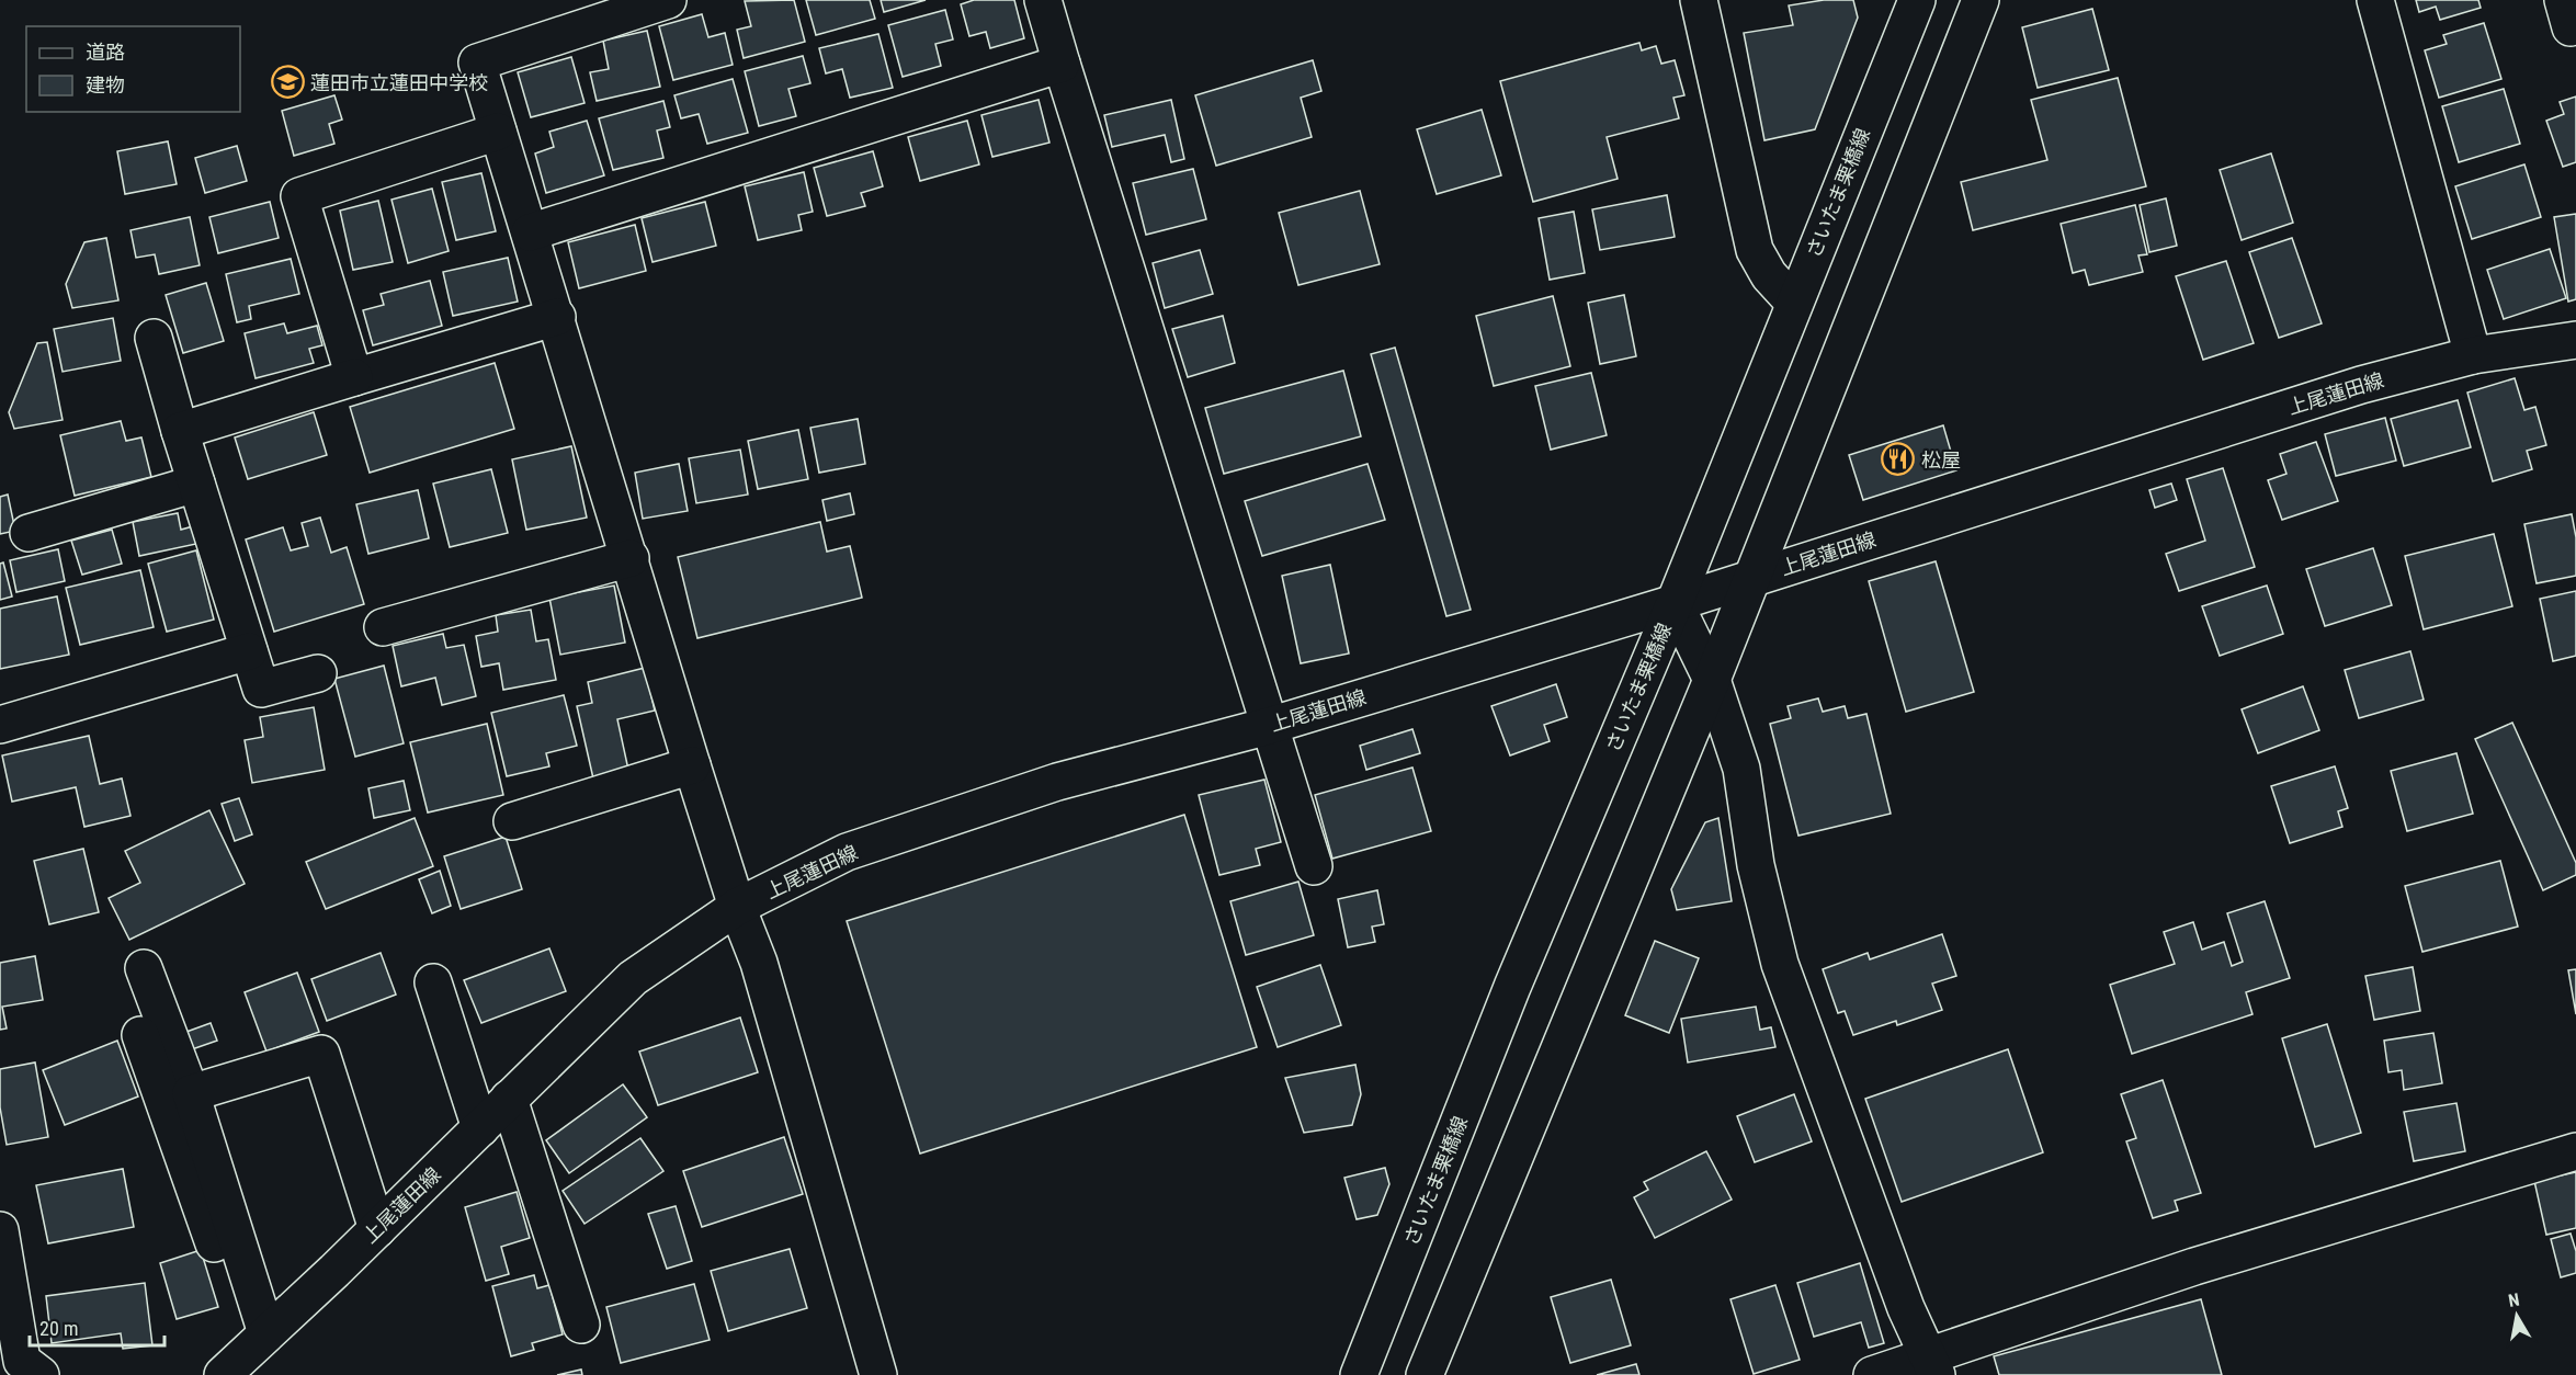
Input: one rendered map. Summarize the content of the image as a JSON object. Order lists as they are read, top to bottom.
{
  "streets": {
    "street": ["さいたま栗橋線", "上尾蓮田線"]
  },
  "crossings": [
    ["さいたま栗橋線", "上尾蓮田線"]
  ],
  "places": {
    "school or university": ["蓮田市立蓮田中学校"],
    "restaurant": ["松屋"]
  },
  "legend": ["道路", "建物"],
  "scale_bar": "20 m",
  "north": "top"
}
